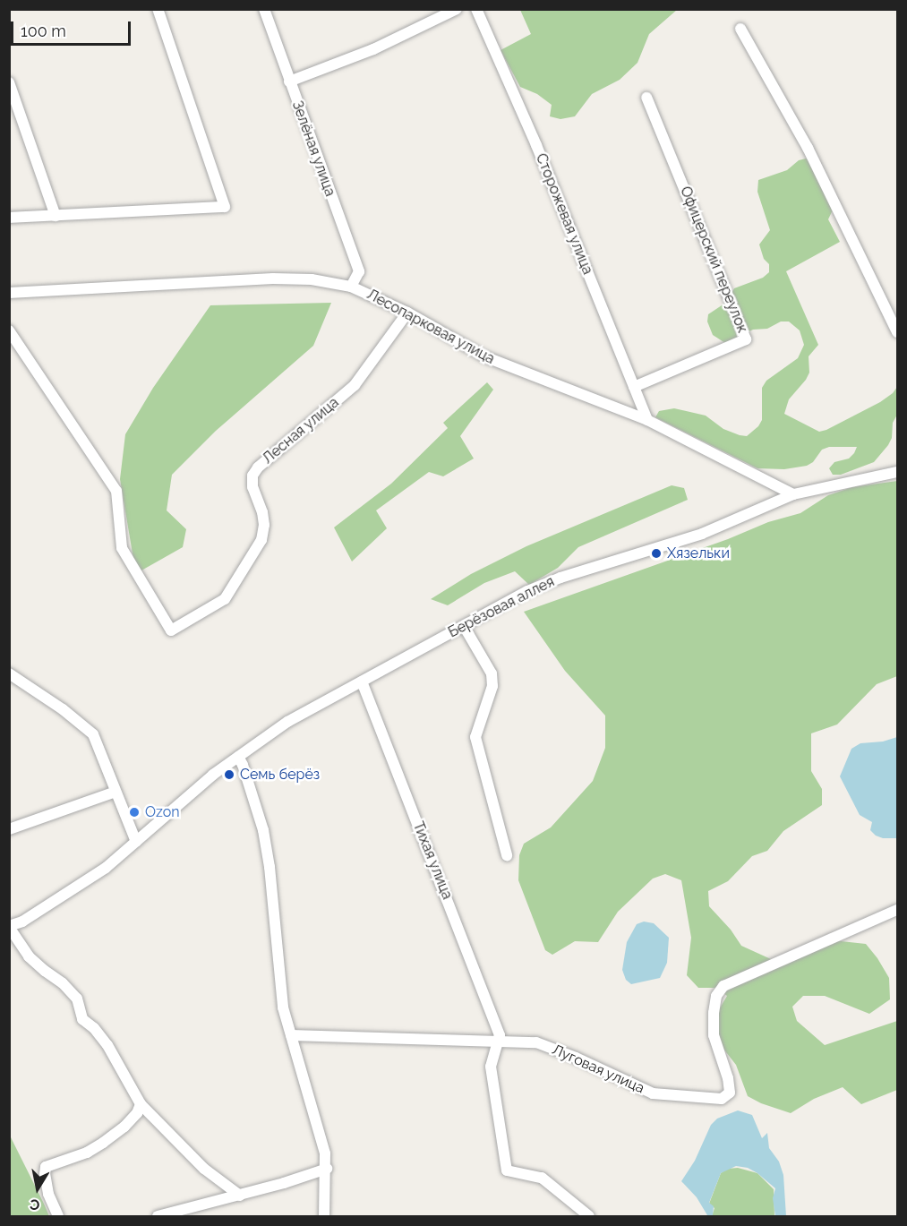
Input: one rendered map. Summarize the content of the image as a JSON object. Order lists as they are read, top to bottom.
{
  "streets": {
    "street": [
      "Зелёная улица",
      "Сторожевая улица",
      "Офицерский переулок",
      "Лесопарковая улица",
      "Лесная улица",
      "Берёзовая аллея",
      "Тихая улица",
      "Луговая улица"
    ]
  },
  "crossings": [
    ["Зелёная улица", "Лесопарковая улица"],
    ["Сторожевая улица", "Офицерский переулок"],
    ["Сторожевая улица", "Лесопарковая улица"],
    ["Лесопарковая улица", "Лесная улица"],
    ["Лесопарковая улица", "Берёзовая аллея"],
    ["Берёзовая аллея", "Тихая улица"],
    ["Тихая улица", "Луговая улица"]
  ],
  "places": ["Хязельки", "Семь берёз", "Ozon"],
  "scale_bar": "100 m",
  "north": "bottom"
}
